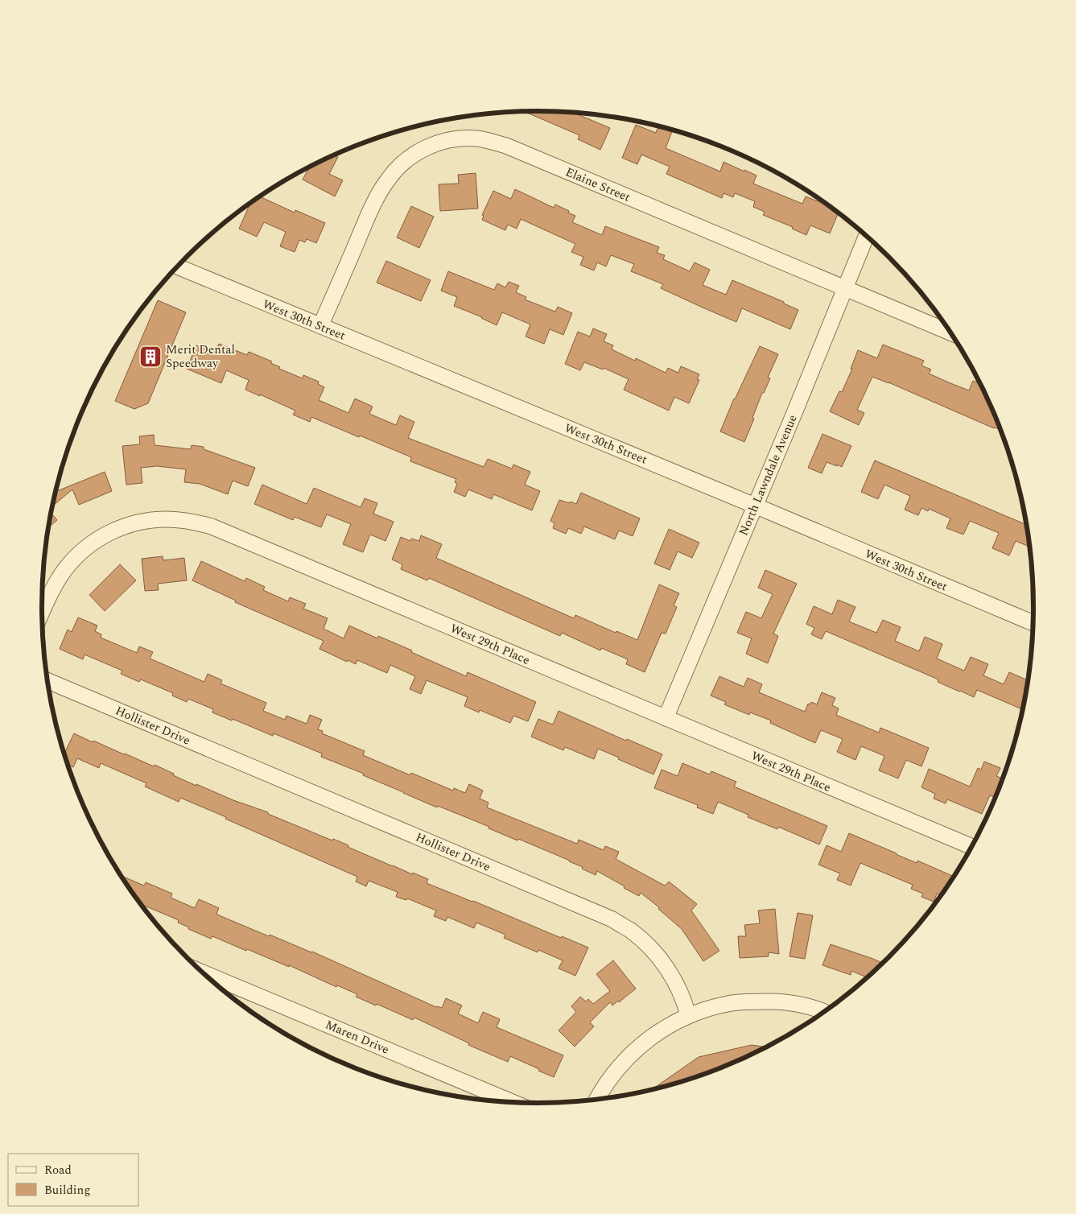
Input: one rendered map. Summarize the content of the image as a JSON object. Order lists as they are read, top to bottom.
{
  "streets": {
    "street": [
      "Elaine Street",
      "West 30th Street",
      "North Lawndale Avenue",
      "West 29th Place",
      "Hollister Drive",
      "Maren Drive"
    ]
  },
  "crossings": [
    ["Elaine Street", "West 30th Street"],
    ["Elaine Street", "North Lawndale Avenue"],
    ["West 30th Street", "North Lawndale Avenue"],
    ["North Lawndale Avenue", "West 29th Place"]
  ],
  "places": {
    "building": ["Merit Dental Speedway"]
  },
  "legend": ["Road", "Building"]
}
